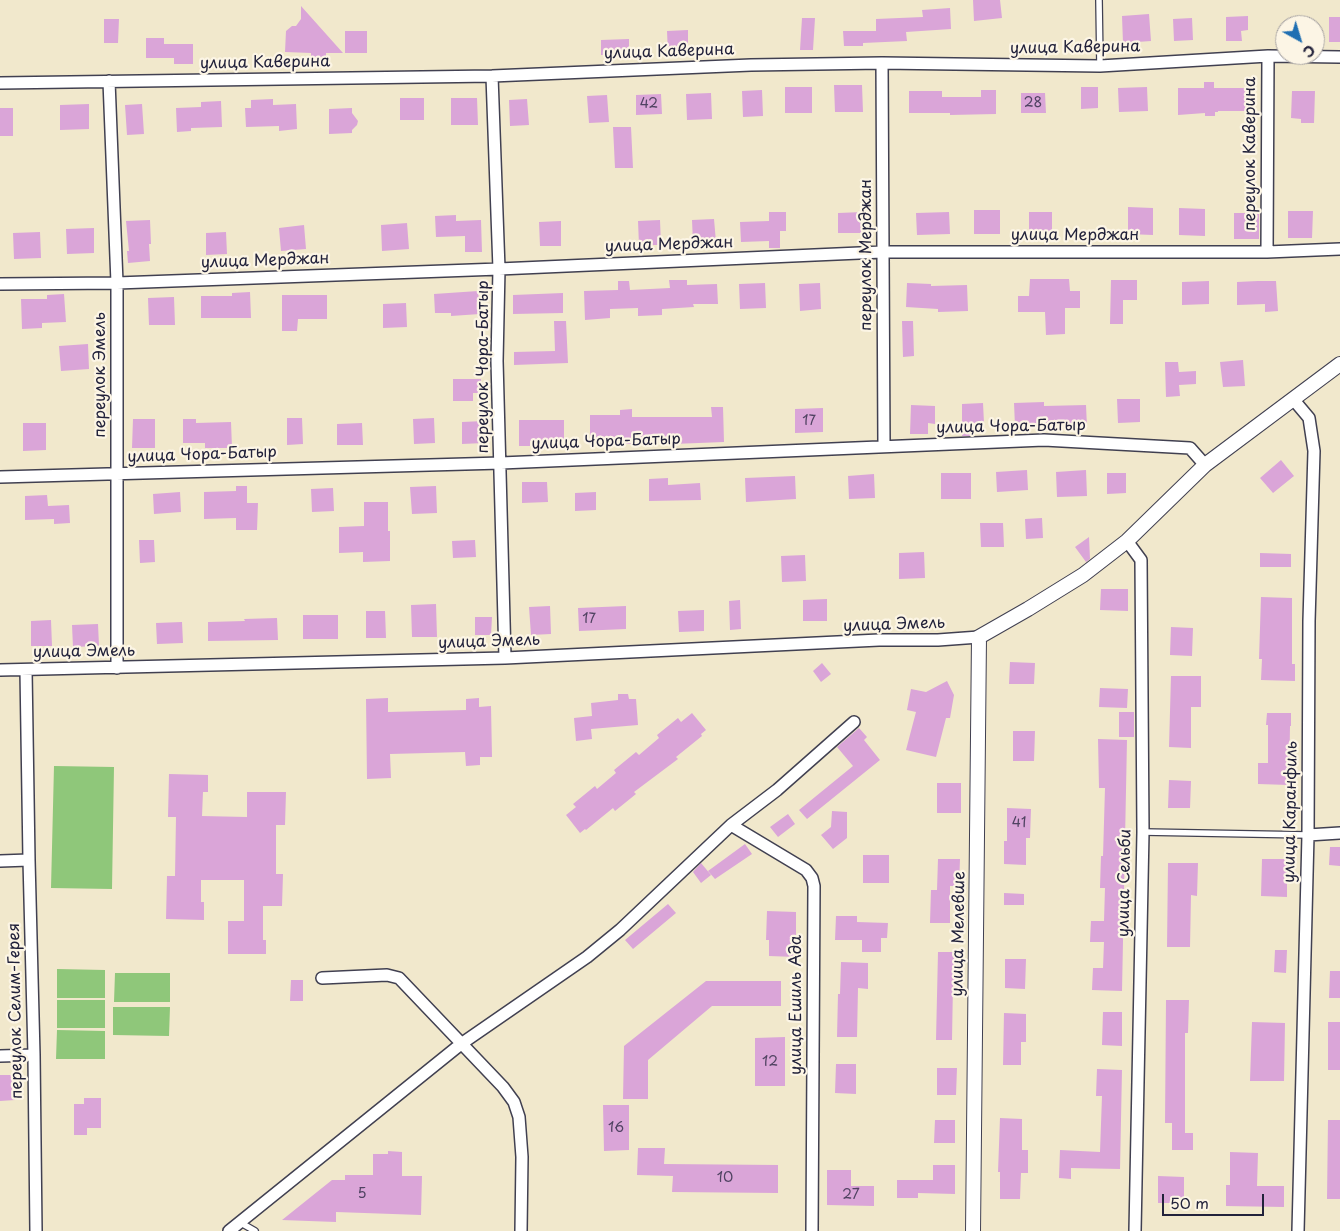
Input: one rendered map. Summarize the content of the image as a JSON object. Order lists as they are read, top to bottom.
{
  "streets": {
    "street": [
      "улица Каверина",
      "переулок Каверина",
      "улица Мерджан",
      "переулок Мерджан",
      "переулок Чора-Батыр",
      "переулок Эмель",
      "улица Чора-Батыр",
      "улица Эмель",
      "улица Каранфиль",
      "улица Сельби",
      "улица Мелевше",
      "улица Ешиль Ада",
      "переулок Селим-Герея"
    ]
  },
  "crossings": [
    ["улица Каверина", "переулок Каверина"],
    ["улица Каверина", "переулок Мерджан"],
    ["улица Каверина", "переулок Чора-Батыр"],
    ["улица Каверина", "переулок Эмель"],
    ["переулок Каверина", "улица Мерджан"],
    ["улица Мерджан", "переулок Мерджан"],
    ["улица Мерджан", "переулок Чора-Батыр"],
    ["улица Мерджан", "переулок Эмель"],
    ["переулок Мерджан", "улица Чора-Батыр"],
    ["переулок Чора-Батыр", "улица Чора-Батыр"],
    ["переулок Чора-Батыр", "улица Эмель"],
    ["переулок Эмель", "улица Чора-Батыр"],
    ["переулок Эмель", "улица Эмель"],
    ["улица Эмель", "улица Мелевше"],
    ["улица Эмель", "переулок Селим-Герея"]
  ],
  "house_numbers": [
    "28",
    "42",
    "17",
    "17",
    "41",
    "12",
    "16",
    "10",
    "5",
    "27"
  ],
  "scale_bar": "50 m",
  "north": "bottom right"
}
